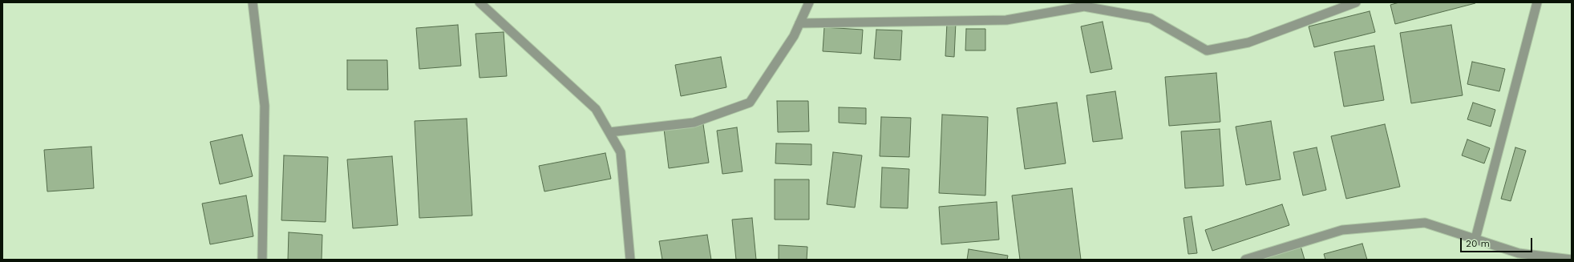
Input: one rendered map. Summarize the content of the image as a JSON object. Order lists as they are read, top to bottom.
{
  "scale_bar": "20 m"
}
